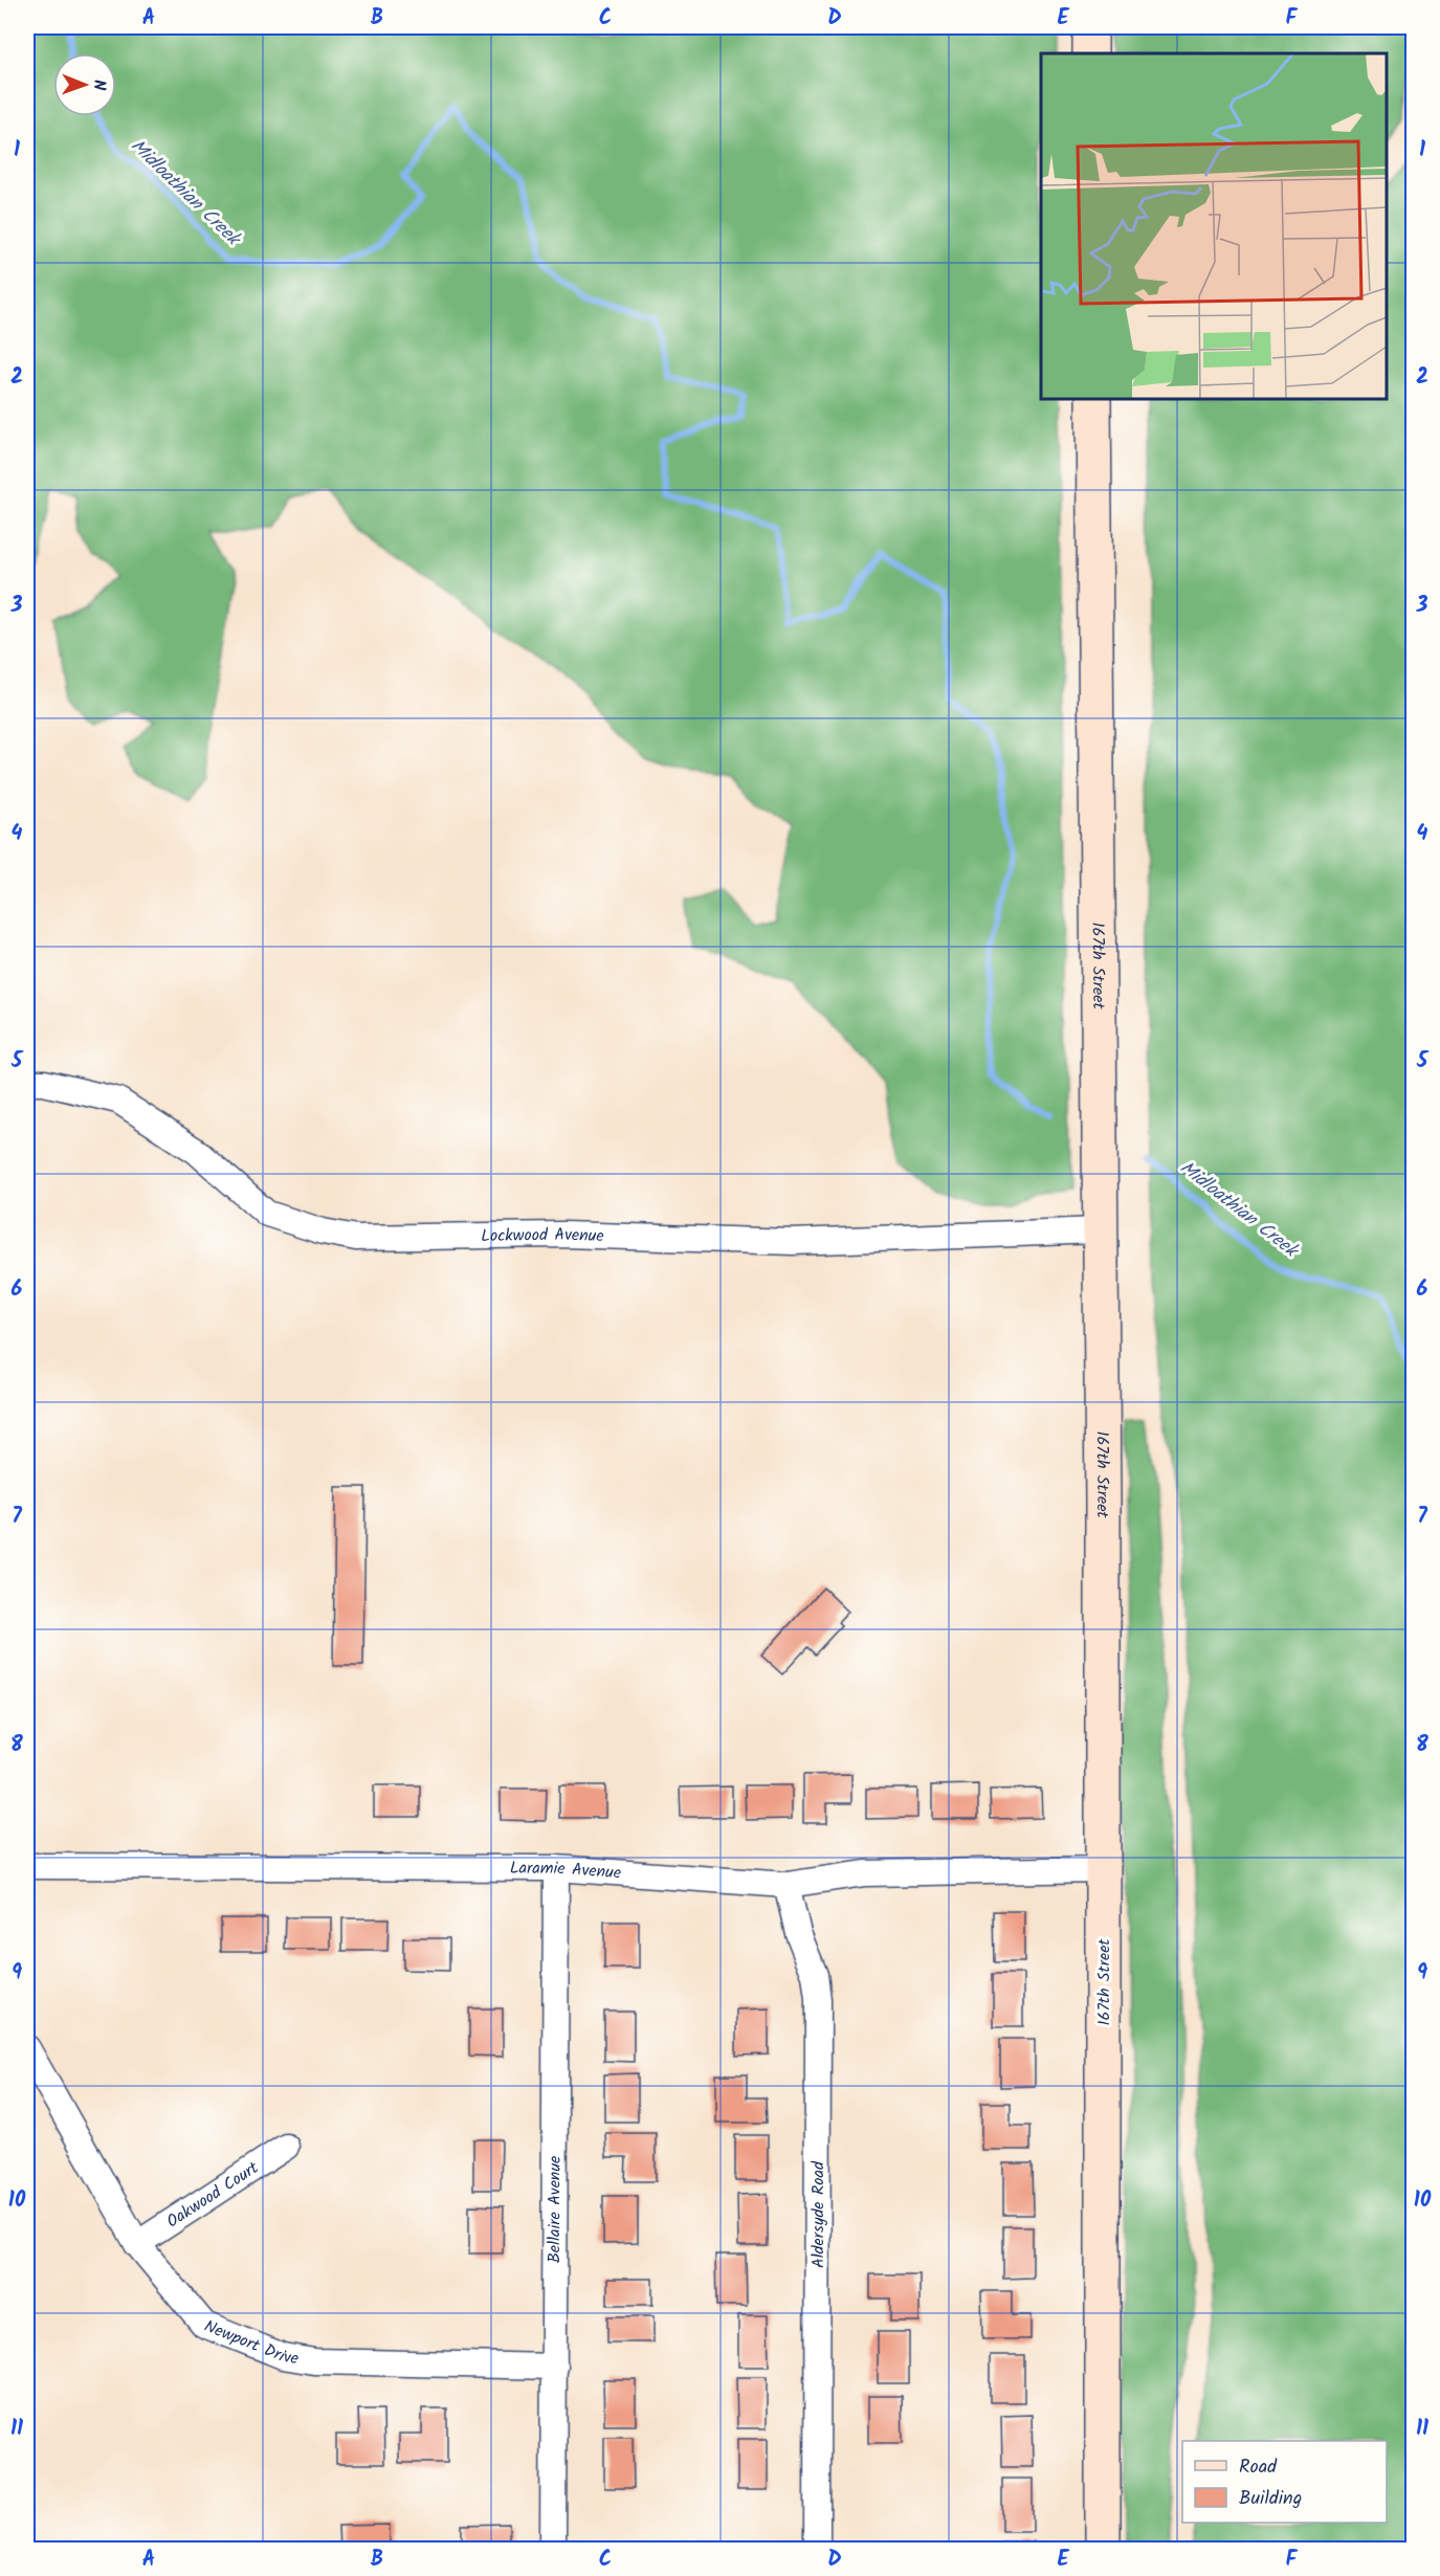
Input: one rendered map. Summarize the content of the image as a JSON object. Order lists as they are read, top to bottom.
{
  "streets": {
    "main road": ["167th Street"],
    "street": [
      "Lockwood Avenue",
      "Laramie Avenue",
      "Oakwood Court",
      "Bellaire Avenue",
      "Aldersyde Road",
      "Newport Drive"
    ]
  },
  "crossings": [
    ["167th Street", "Lockwood Avenue"],
    ["167th Street", "Laramie Avenue"],
    ["Laramie Avenue", "Bellaire Avenue"],
    ["Laramie Avenue", "Aldersyde Road"],
    ["Oakwood Court", "Newport Drive"],
    ["Bellaire Avenue", "Newport Drive"]
  ],
  "water": ["Midloathian Creek"],
  "legend": ["Road", "Building"],
  "north": "right",
  "grid": {
    "columns": [
      "A",
      "B",
      "C",
      "D",
      "E",
      "F"
    ],
    "rows": [
      "1",
      "2",
      "3",
      "4",
      "5",
      "6",
      "7",
      "8",
      "9",
      "10",
      "11"
    ]
  }
}
